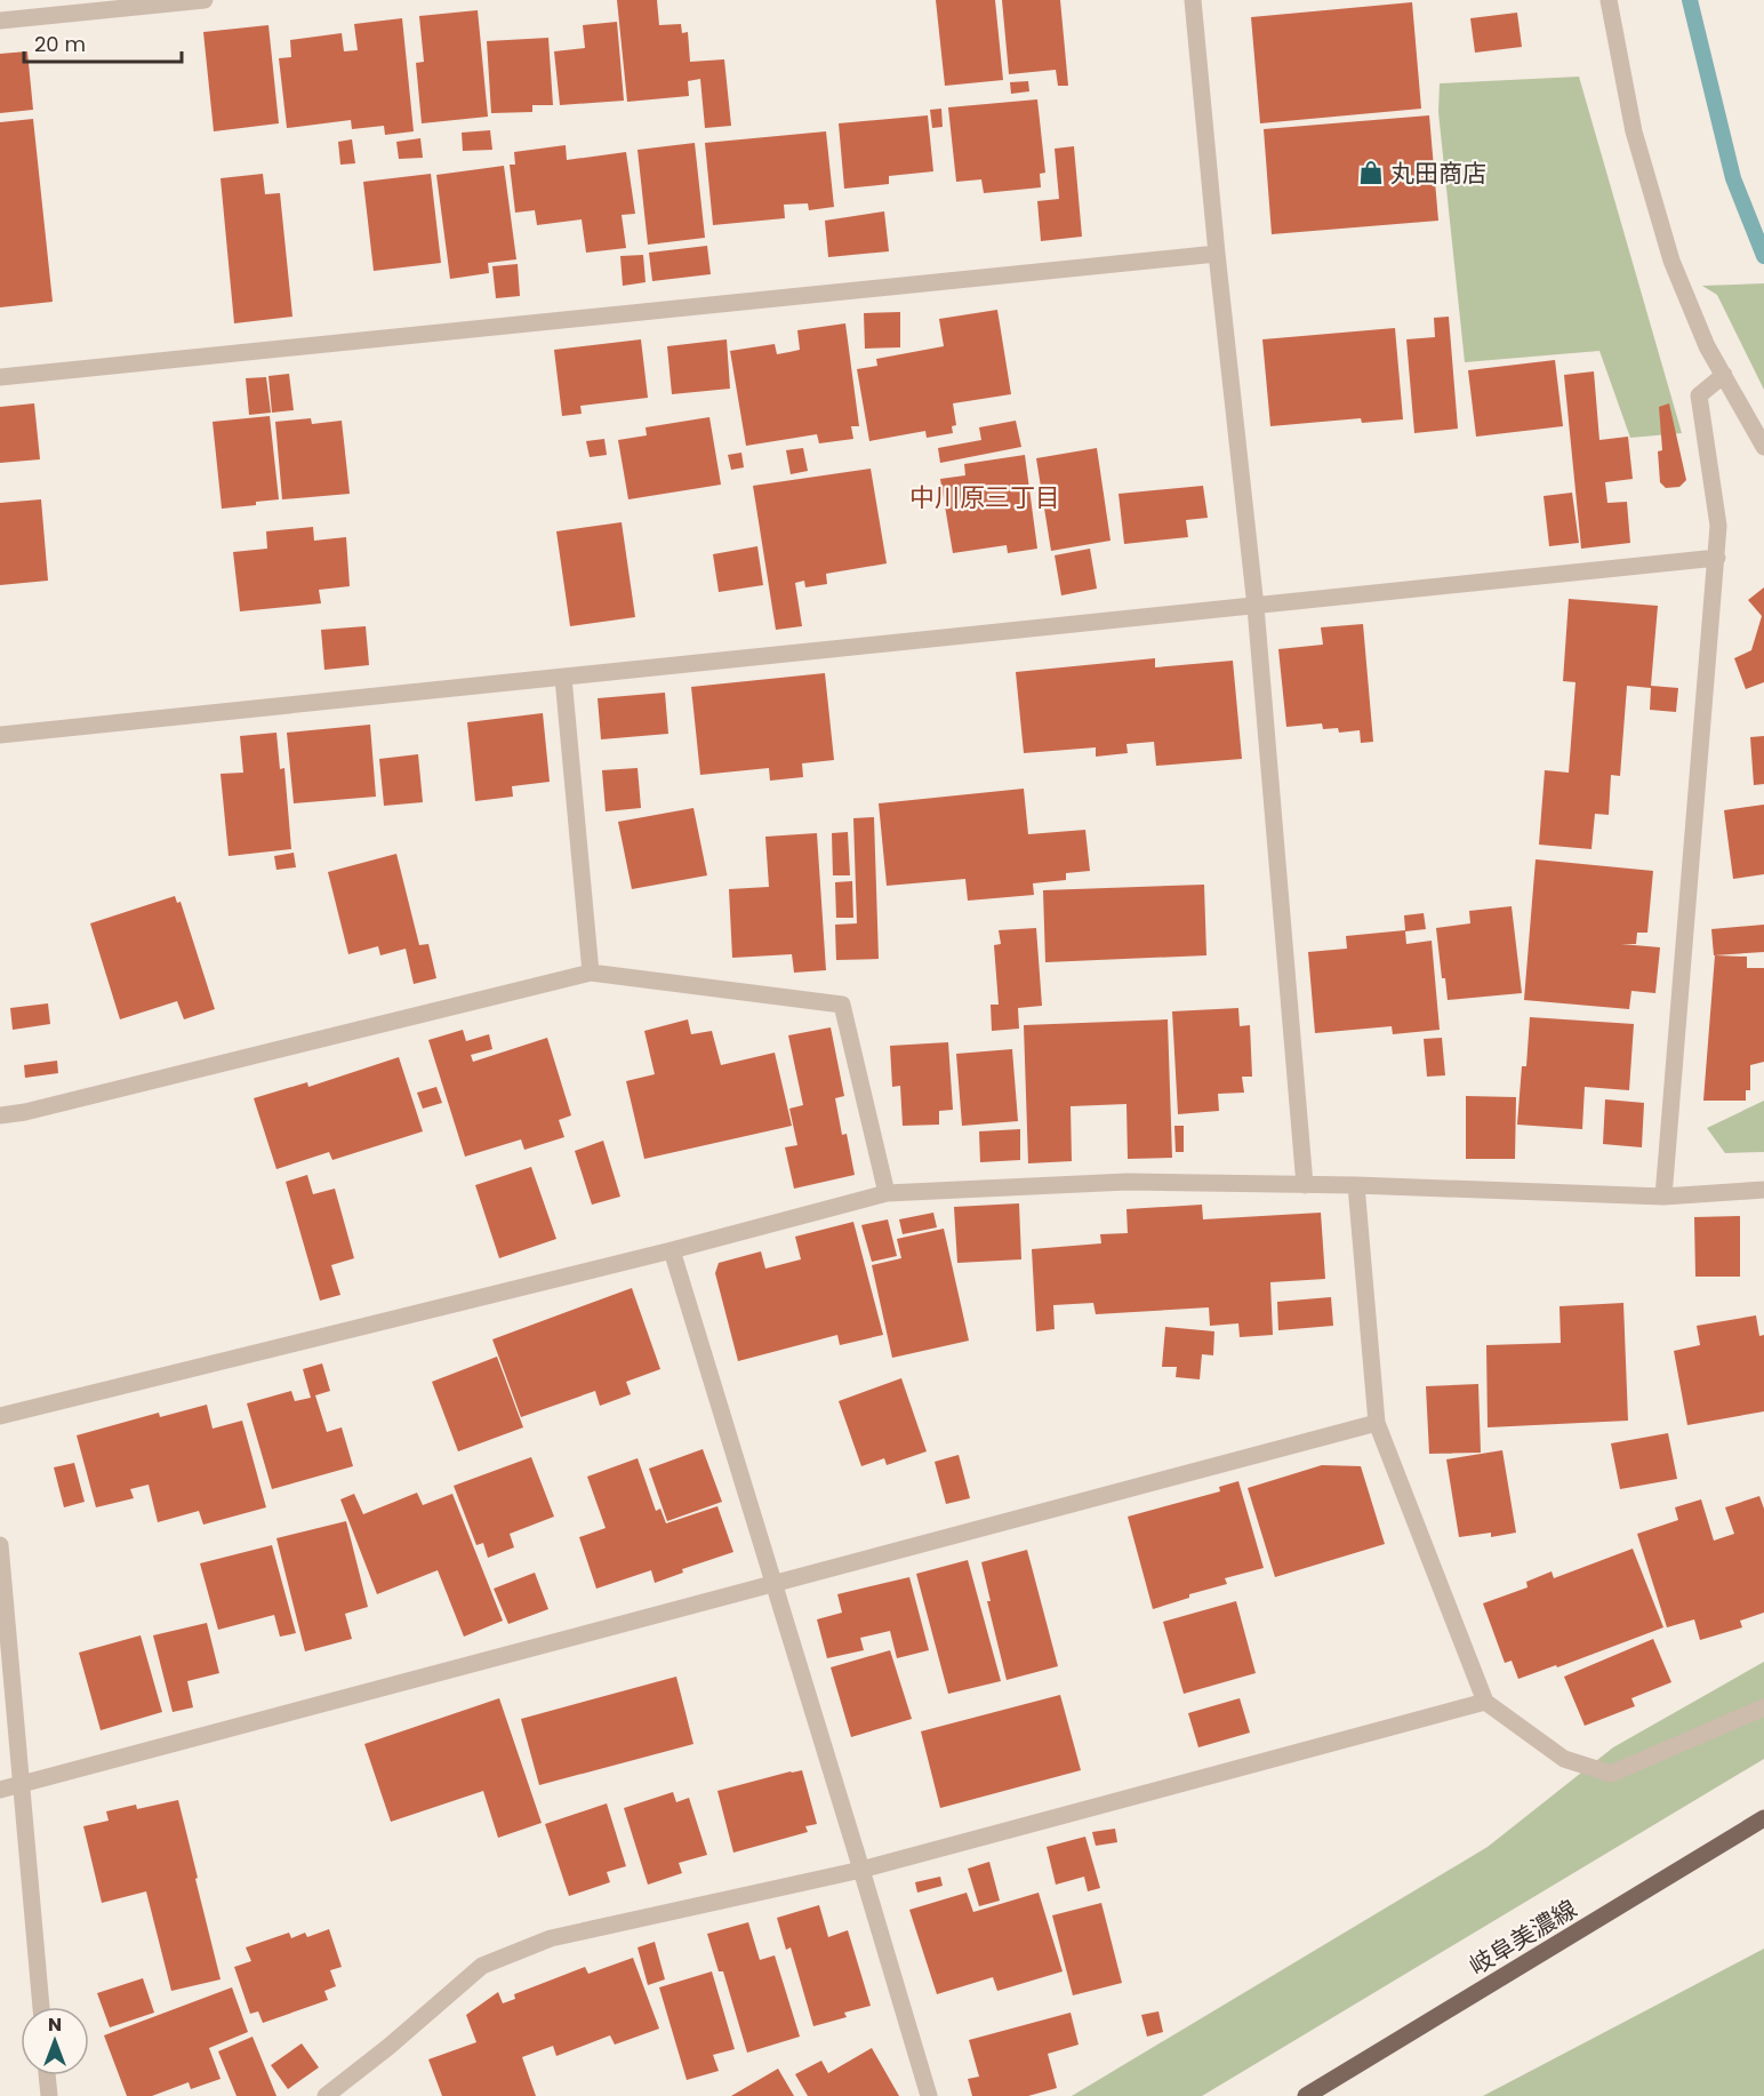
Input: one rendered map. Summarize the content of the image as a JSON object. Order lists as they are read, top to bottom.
{
  "streets": {
    "main road": ["岐阜美濃線"]
  },
  "districts": ["中川原三丁目"],
  "places": {
    "shop": ["丸田商店"]
  },
  "scale_bar": "20 m",
  "north": "top"
}
